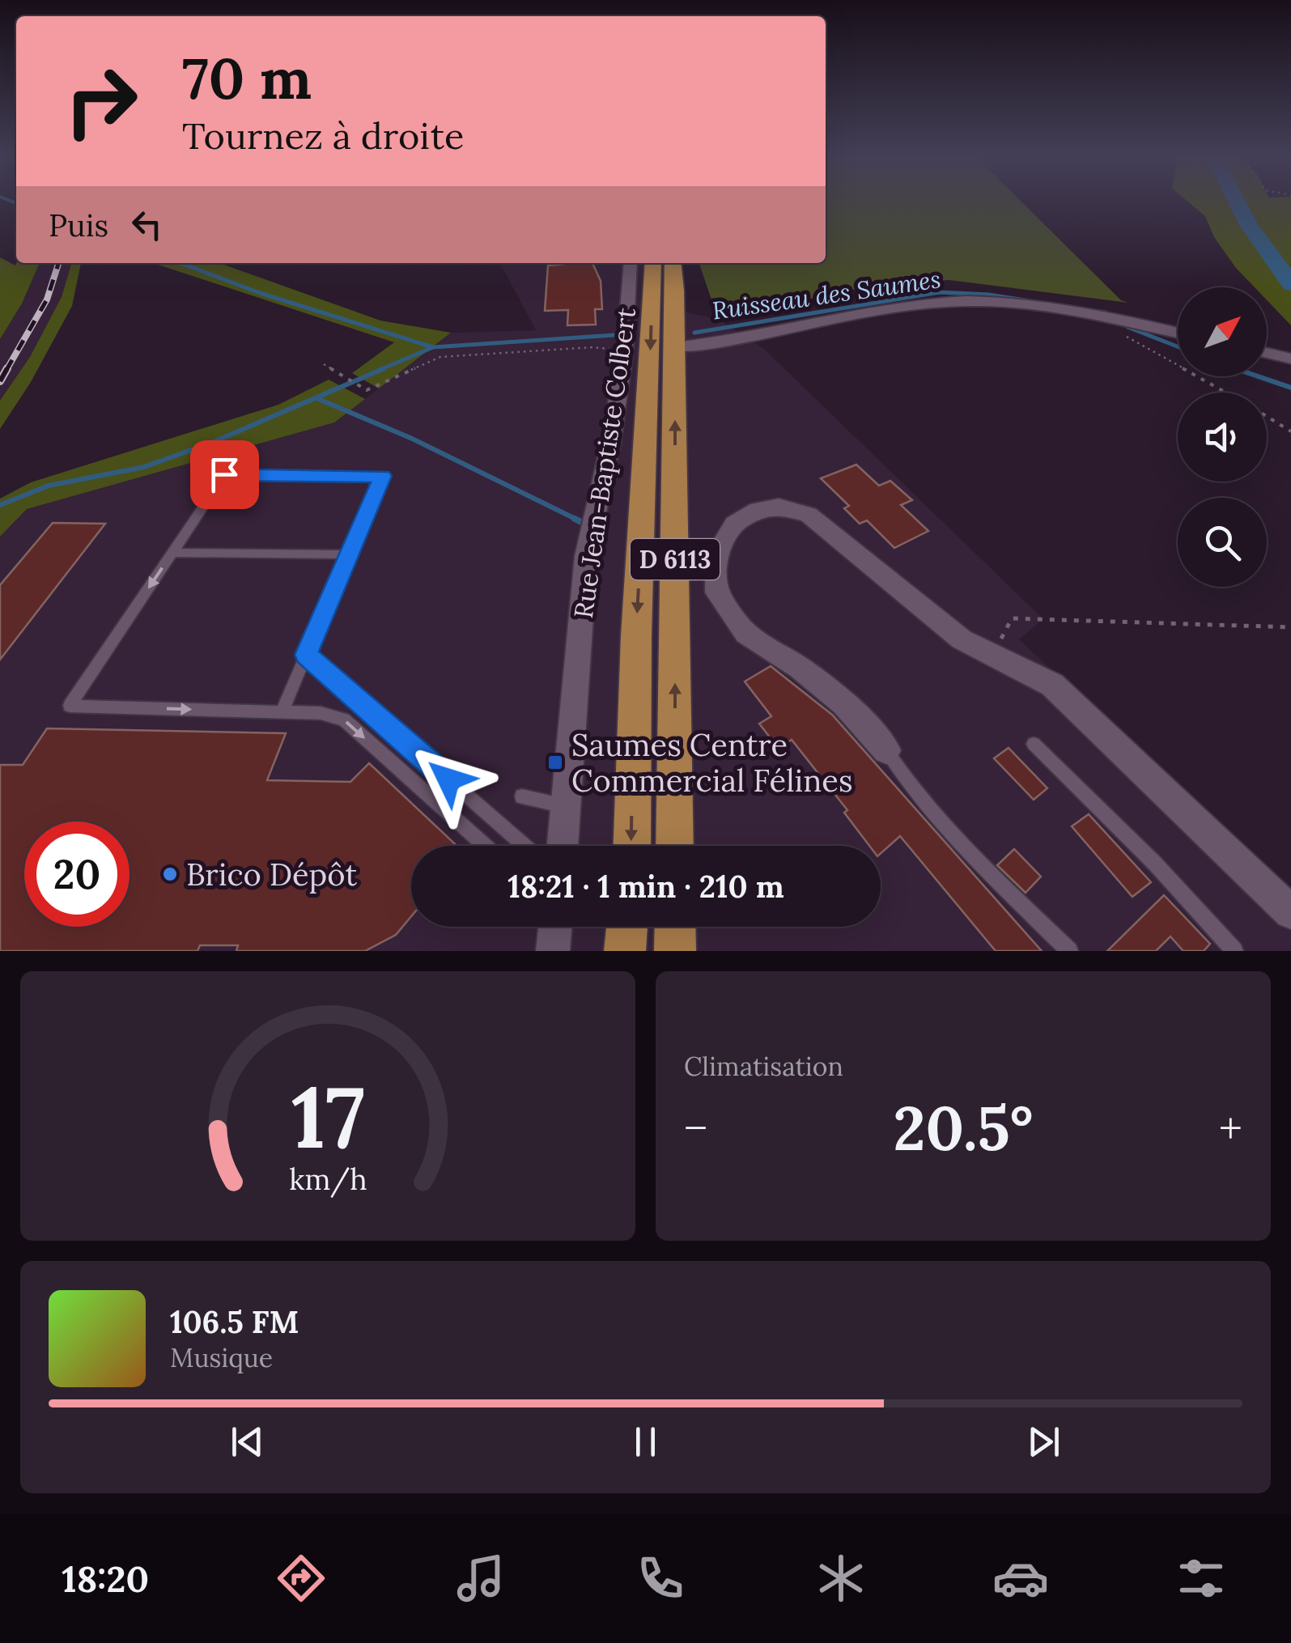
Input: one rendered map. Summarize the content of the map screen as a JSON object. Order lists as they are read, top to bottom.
{
  "streets": {
    "main road": ["D 6113"],
    "street": ["Rue Jean-Baptiste Colbert"]
  },
  "water": ["Ruisseau des Saumes"],
  "places": {
    "transit": ["Saumes Centre Commercial Félines"],
    "other": ["Brico Dépôt"]
  },
  "north": "top right",
  "page": {
    "turn": ["70 m", "Tournez à droite"],
    "then": "Puis",
    "limit": "20",
    "trip": "18:21 · 1 min · 210 m",
    "tile": "Climatisation",
    "heat": ["−", "20.5°", "+"],
    "song": ["106.5 FM", "Musique"],
    "tabs": "18:20",
    "gauge": ["17", "km/h"]
  }
}
